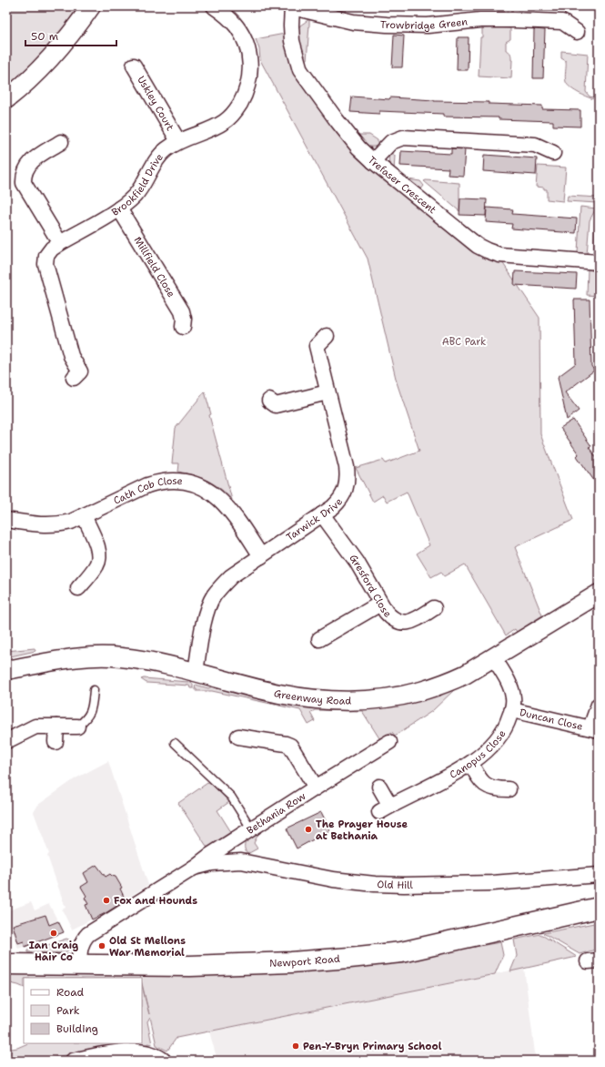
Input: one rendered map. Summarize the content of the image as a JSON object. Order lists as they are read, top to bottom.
{
  "streets": {
    "main road": ["Newport Road"],
    "street": [
      "Trowbridge Green",
      "Uskley Court",
      "Brookfield Drive",
      "Trefaser Crescent",
      "Millfield Close",
      "Cath Cob Close",
      "Tarwick Drive",
      "Gresford Close",
      "Greenway Road",
      "Duncan Close",
      "Canopus Close",
      "Bethania Row",
      "Old Hill"
    ]
  },
  "crossings": [
    ["Trowbridge Green", "Trefaser Crescent"],
    ["Uskley Court", "Brookfield Drive"],
    ["Brookfield Drive", "Millfield Close"],
    ["Cath Cob Close", "Tarwick Drive"],
    ["Tarwick Drive", "Gresford Close"],
    ["Tarwick Drive", "Greenway Road"],
    ["Greenway Road", "Canopus Close"],
    ["Duncan Close", "Canopus Close"],
    ["Bethania Row", "Old Hill"],
    ["Bethania Row", "Newport Road"]
  ],
  "parks": ["ABC Park"],
  "places": [
    "The Prayer House at Bethania",
    "Fox and Hounds",
    "Ian Craig Hair Co",
    "Old St Mellons War Memorial",
    "Pen-Y-Bryn Primary School"
  ],
  "legend": ["Road", "Park", "Building"],
  "scale_bar": "50 m"
}
